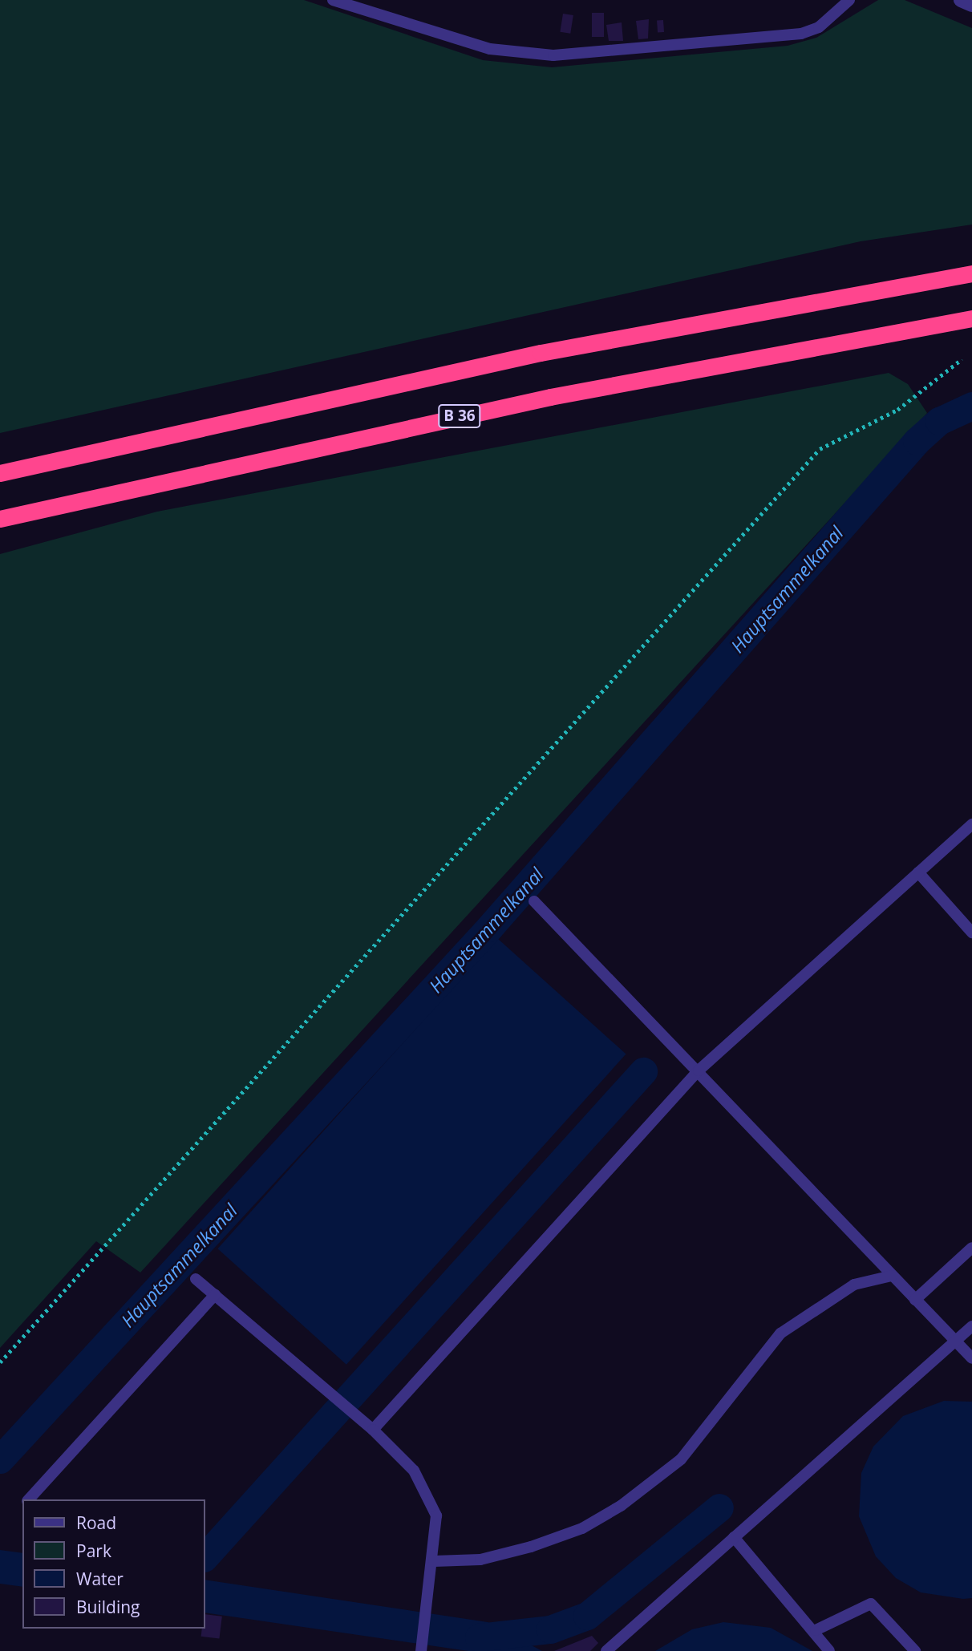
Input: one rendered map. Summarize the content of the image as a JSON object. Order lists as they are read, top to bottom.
{
  "streets": {
    "highway": ["B 36"]
  },
  "water": ["Hauptsammelkanal"],
  "legend": [
    "Road",
    "Park",
    "Water",
    "Building"
  ]
}
